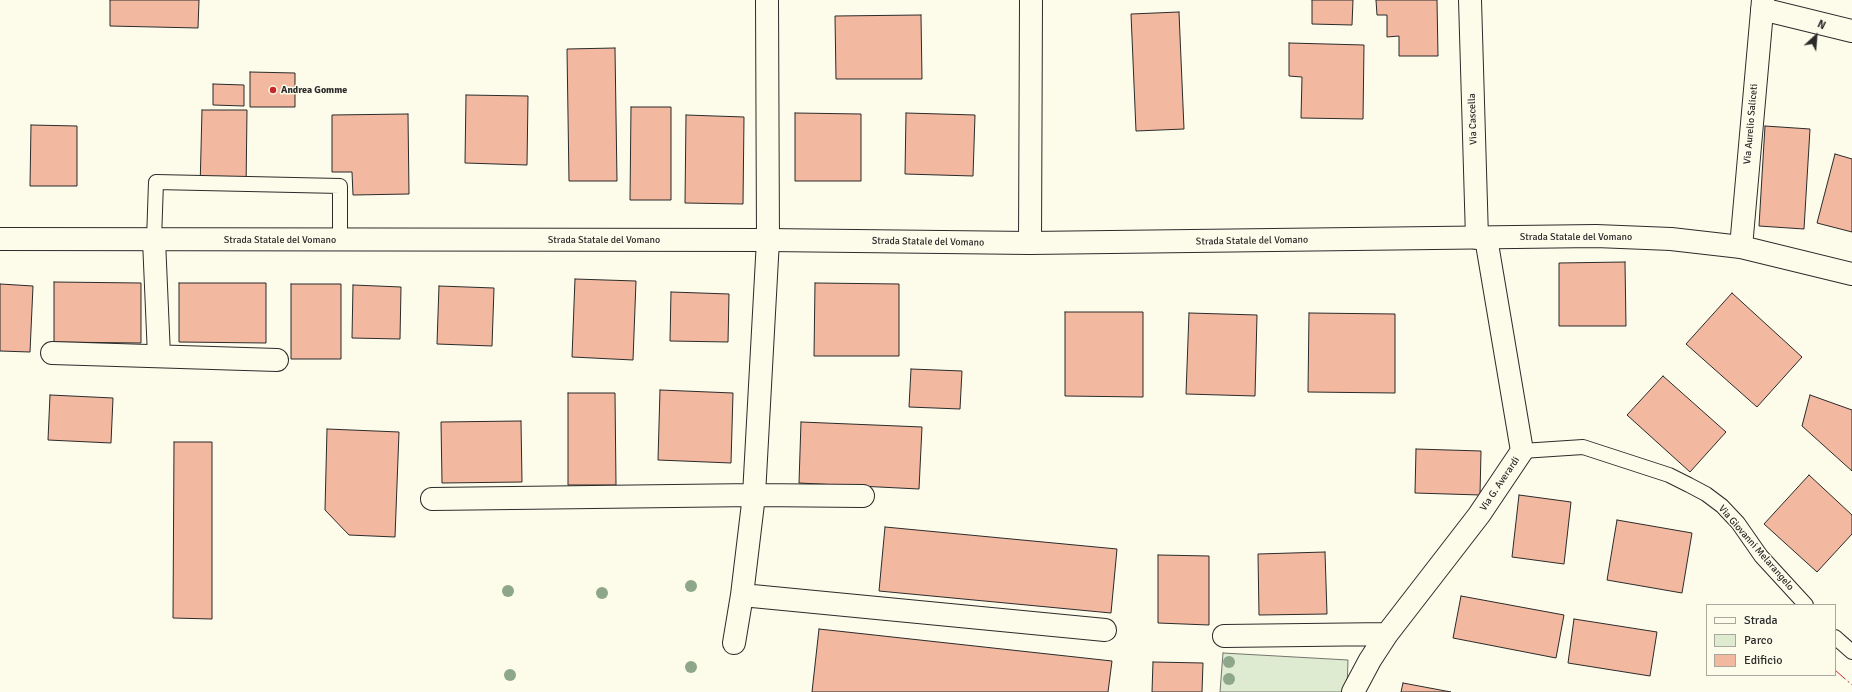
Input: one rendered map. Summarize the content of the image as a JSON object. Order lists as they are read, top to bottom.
{
  "streets": {
    "street": [
      "Via Cascella",
      "Via Aurelio Saliceti",
      "Strada Statale del Vomano",
      "Via G. Averardi"
    ],
    "lane": ["Via Giovanni Melarangelo"]
  },
  "crossings": [
    ["Via Cascella", "Strada Statale del Vomano"],
    ["Via Cascella", "Via G. Averardi"],
    ["Via Aurelio Saliceti", "Strada Statale del Vomano"],
    ["Strada Statale del Vomano", "Via G. Averardi"],
    ["Via G. Averardi", "Via Giovanni Melarangelo"]
  ],
  "places": ["Andrea Gomme"],
  "legend": ["Strada", "Parco", "Edificio"],
  "north": "top right"
}
